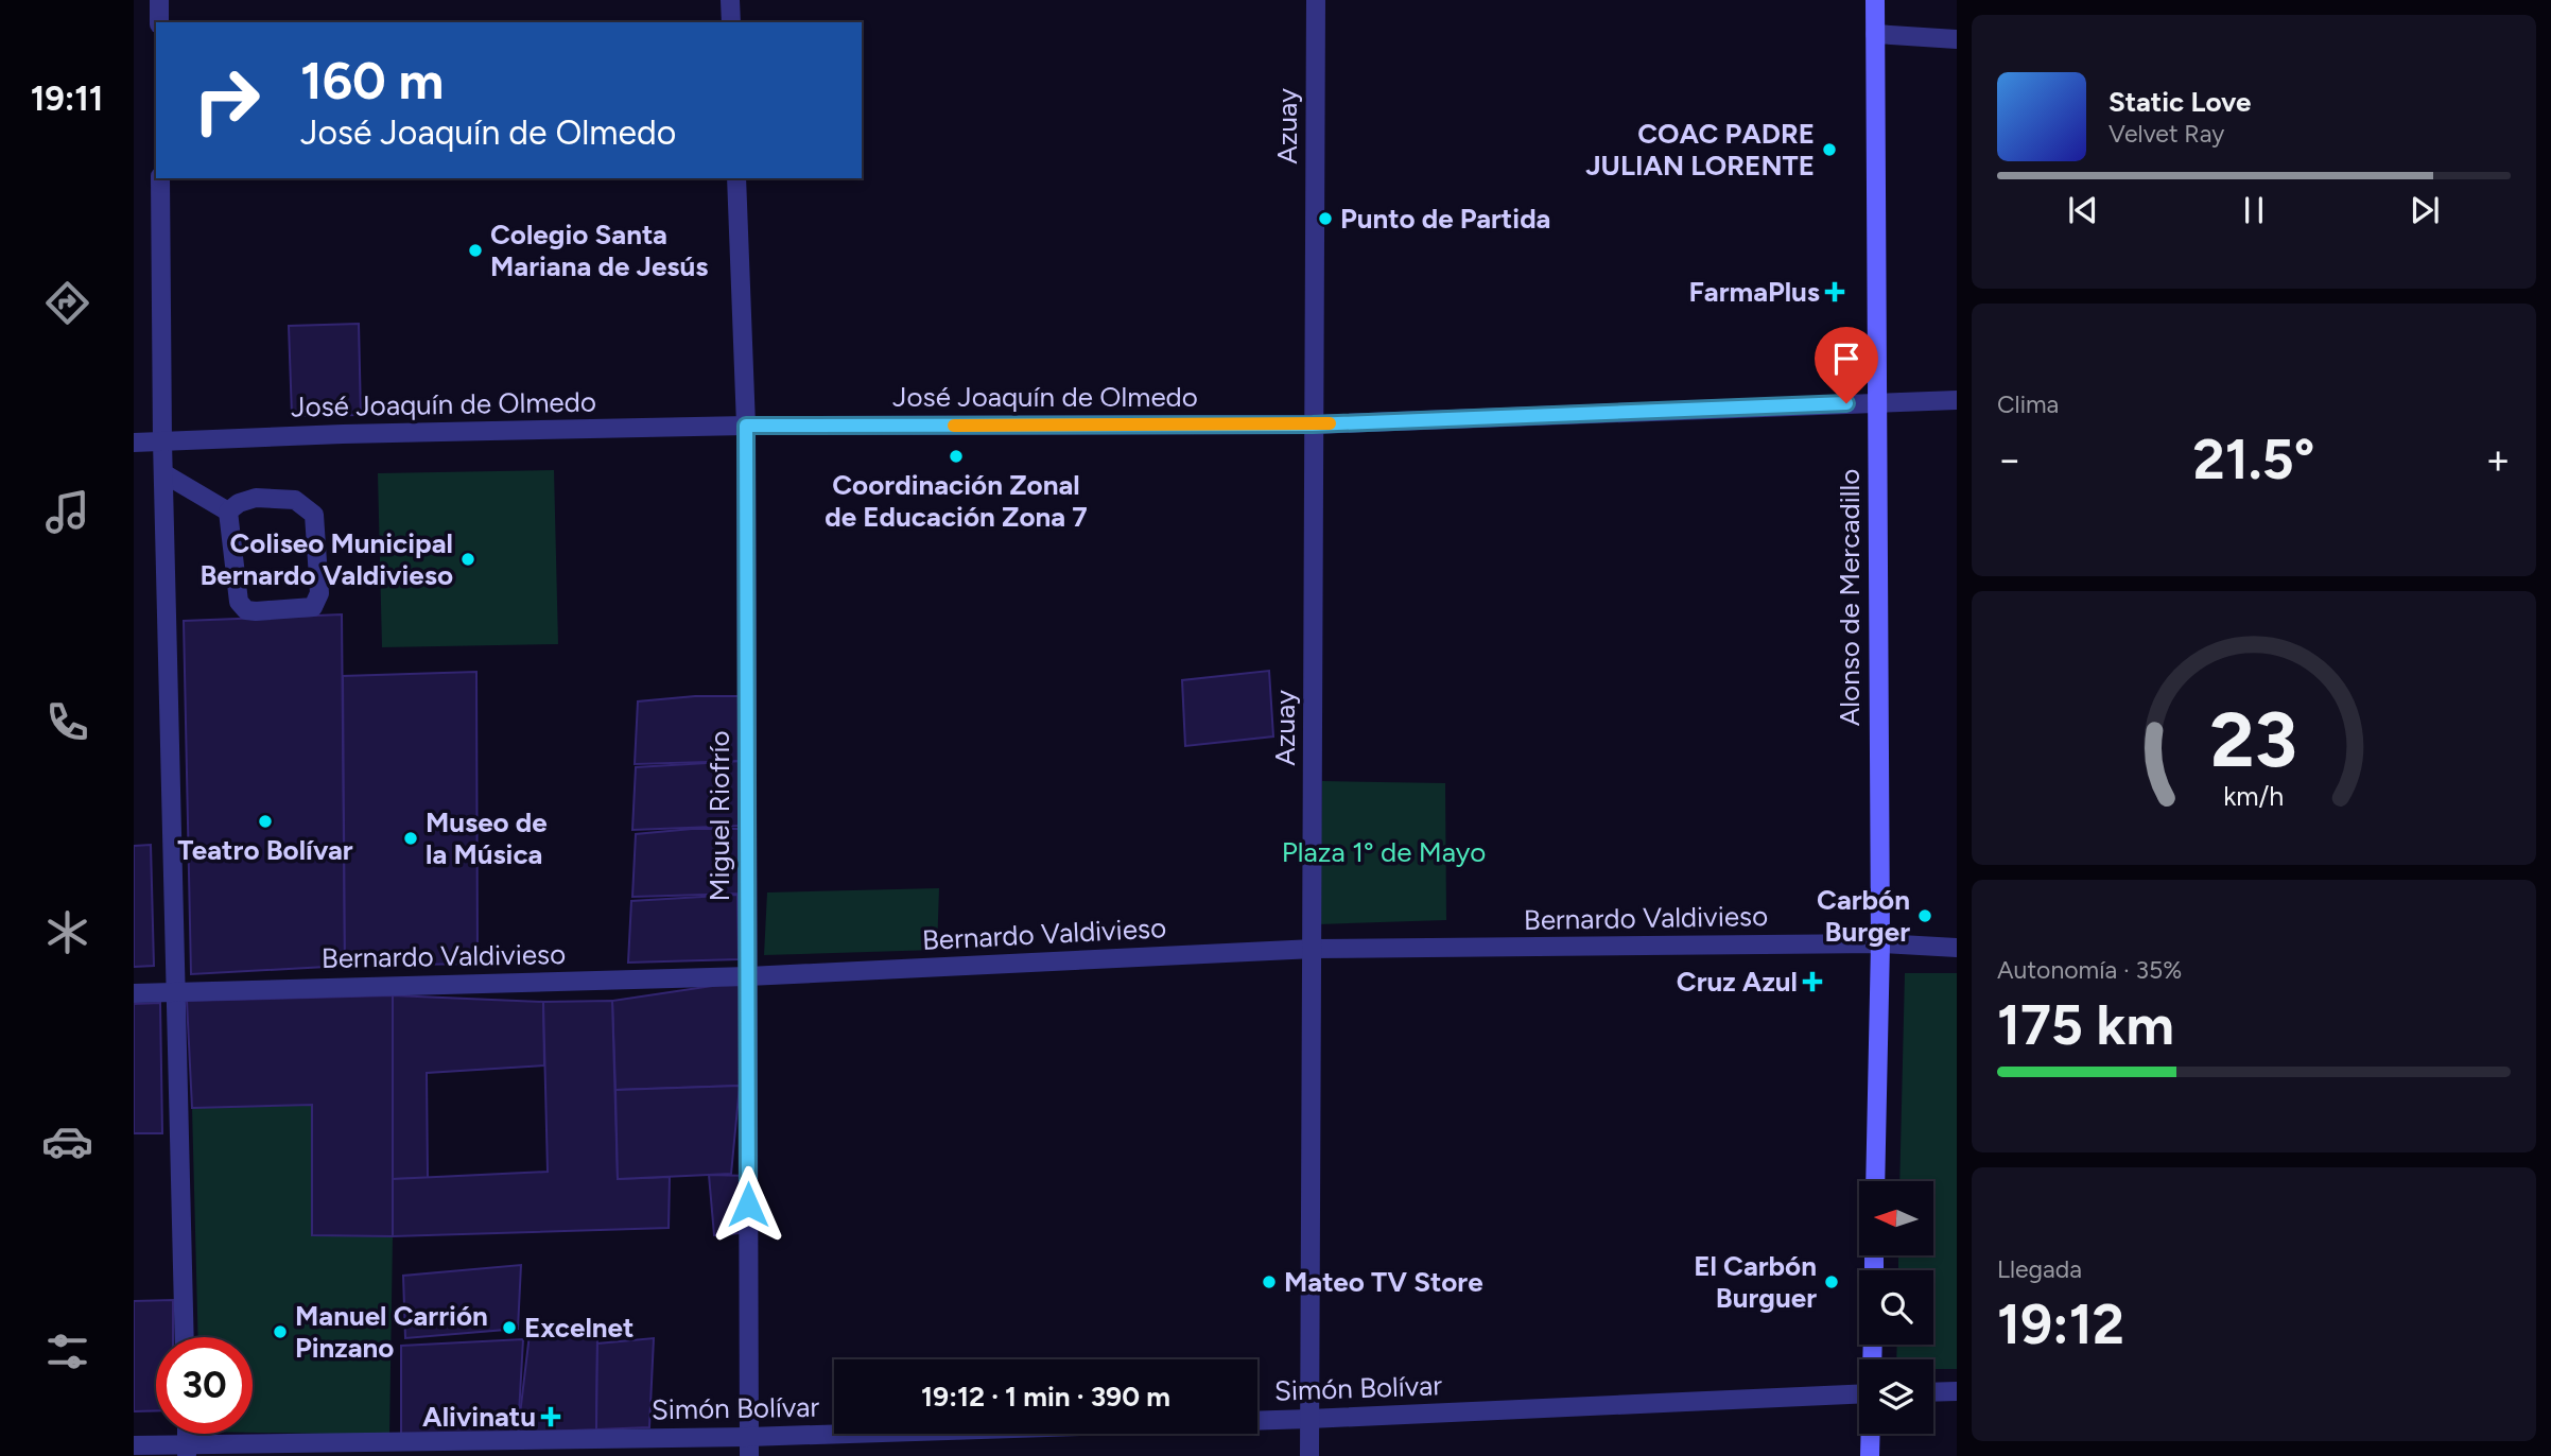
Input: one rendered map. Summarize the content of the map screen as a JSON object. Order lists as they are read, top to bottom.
{
  "streets": {
    "street": [
      "Azuay",
      "José Joaquín de Olmedo",
      "Alonso de Mercadillo",
      "Miguel Riofrío",
      "Bernardo Valdivieso",
      "Simón Bolívar"
    ]
  },
  "crossings": [
    ["Azuay", "José Joaquín de Olmedo"],
    ["Azuay", "Bernardo Valdivieso"],
    ["Azuay", "Simón Bolívar"],
    ["José Joaquín de Olmedo", "Alonso de Mercadillo"],
    ["José Joaquín de Olmedo", "Miguel Riofrío"],
    ["Alonso de Mercadillo", "Bernardo Valdivieso"],
    ["Miguel Riofrío", "Bernardo Valdivieso"],
    ["Miguel Riofrío", "Simón Bolívar"]
  ],
  "parks": ["Plaza 1° de Mayo"],
  "places": {
    "other": [
      "COAC PADRE JULIAN LORENTE",
      "Punto de Partida",
      "Colegio Santa Mariana de Jesús",
      "Coordinación Zonal de Educación Zona 7",
      "Coliseo Municipal Bernardo Valdivieso",
      "Teatro Bolívar",
      "Museo de la Música",
      "Carbón Burger",
      "Mateo TV Store",
      "El Carbón Burguer",
      "Excelnet",
      "Manuel Carrión Pinzano"
    ],
    "health": ["FarmaPlus", "Cruz Azul", "Alivinatu"]
  },
  "north": "left",
  "page": {
    "tabs": "19:11",
    "turn": ["160 m", "José Joaquín de Olmedo"],
    "song": ["Static Love", "Velvet Ray"],
    "tile": [
      "Clima",
      ["Autonomía · 35%", "175 km"],
      ["Llegada", "19:12"]
    ],
    "heat": ["−", "21.5°", "+"],
    "limit": "30",
    "trip": "19:12 · 1 min · 390 m",
    "gauge": ["23", "km/h"]
  }
}
